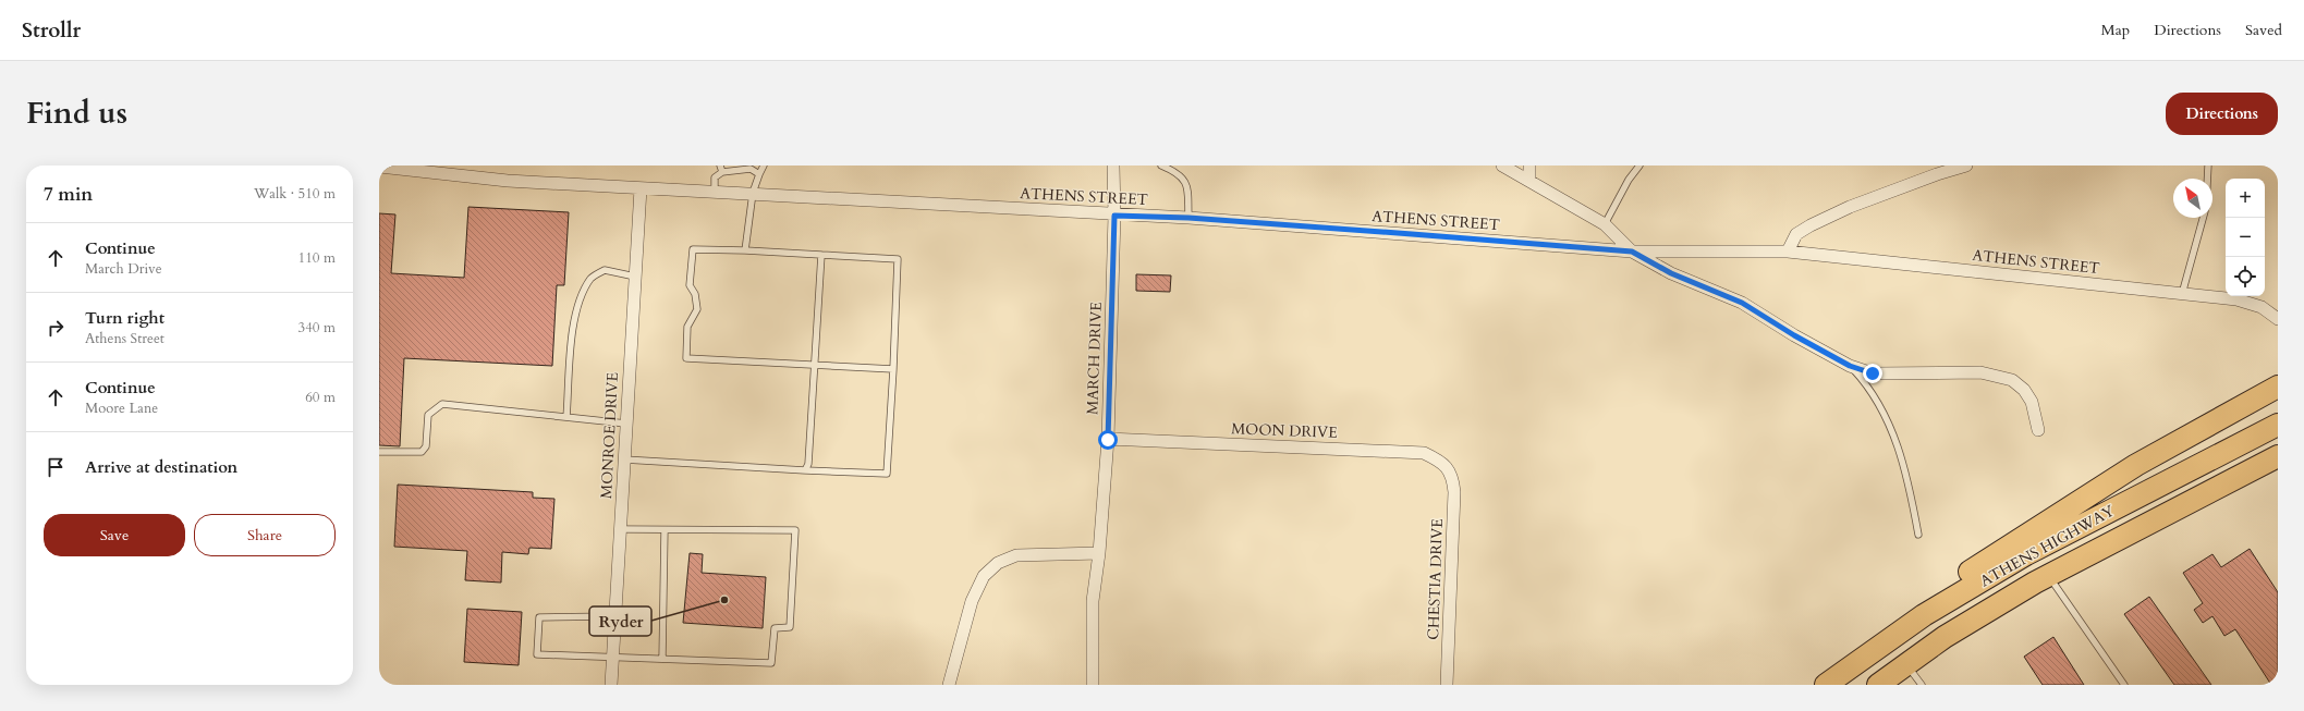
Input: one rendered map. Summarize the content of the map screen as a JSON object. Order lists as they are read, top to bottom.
{
  "streets": {
    "highway": ["ATHENS HIGHWAY"],
    "street": [
      "ATHENS STREET",
      "MARCH DRIVE",
      "MOON DRIVE",
      "MONROE DRIVE",
      "CHESTIA DRIVE"
    ]
  },
  "crossings": [
    ["ATHENS STREET", "MARCH DRIVE"],
    ["ATHENS STREET", "MONROE DRIVE"],
    ["MARCH DRIVE", "MOON DRIVE"],
    ["MOON DRIVE", "CHESTIA DRIVE"]
  ],
  "places": ["Ryder"],
  "north": "top left",
  "page": {
    "header": "Strollr",
    "nav": ["Map", "Directions", "Saved"],
    "title": "Find us",
    "buttons": [
      "Directions",
      ["Save", "Share"]
    ],
    "heading": ["7 min", "Walk · 510 m"],
    "map_buttons": ["+", "−"],
    "list": [
      ["Continue", "March Drive", "110 m"],
      ["Turn right", "Athens Street", "340 m"],
      ["Continue", "Moore Lane", "60 m"],
      "Arrive at destination"
    ]
  }
}
